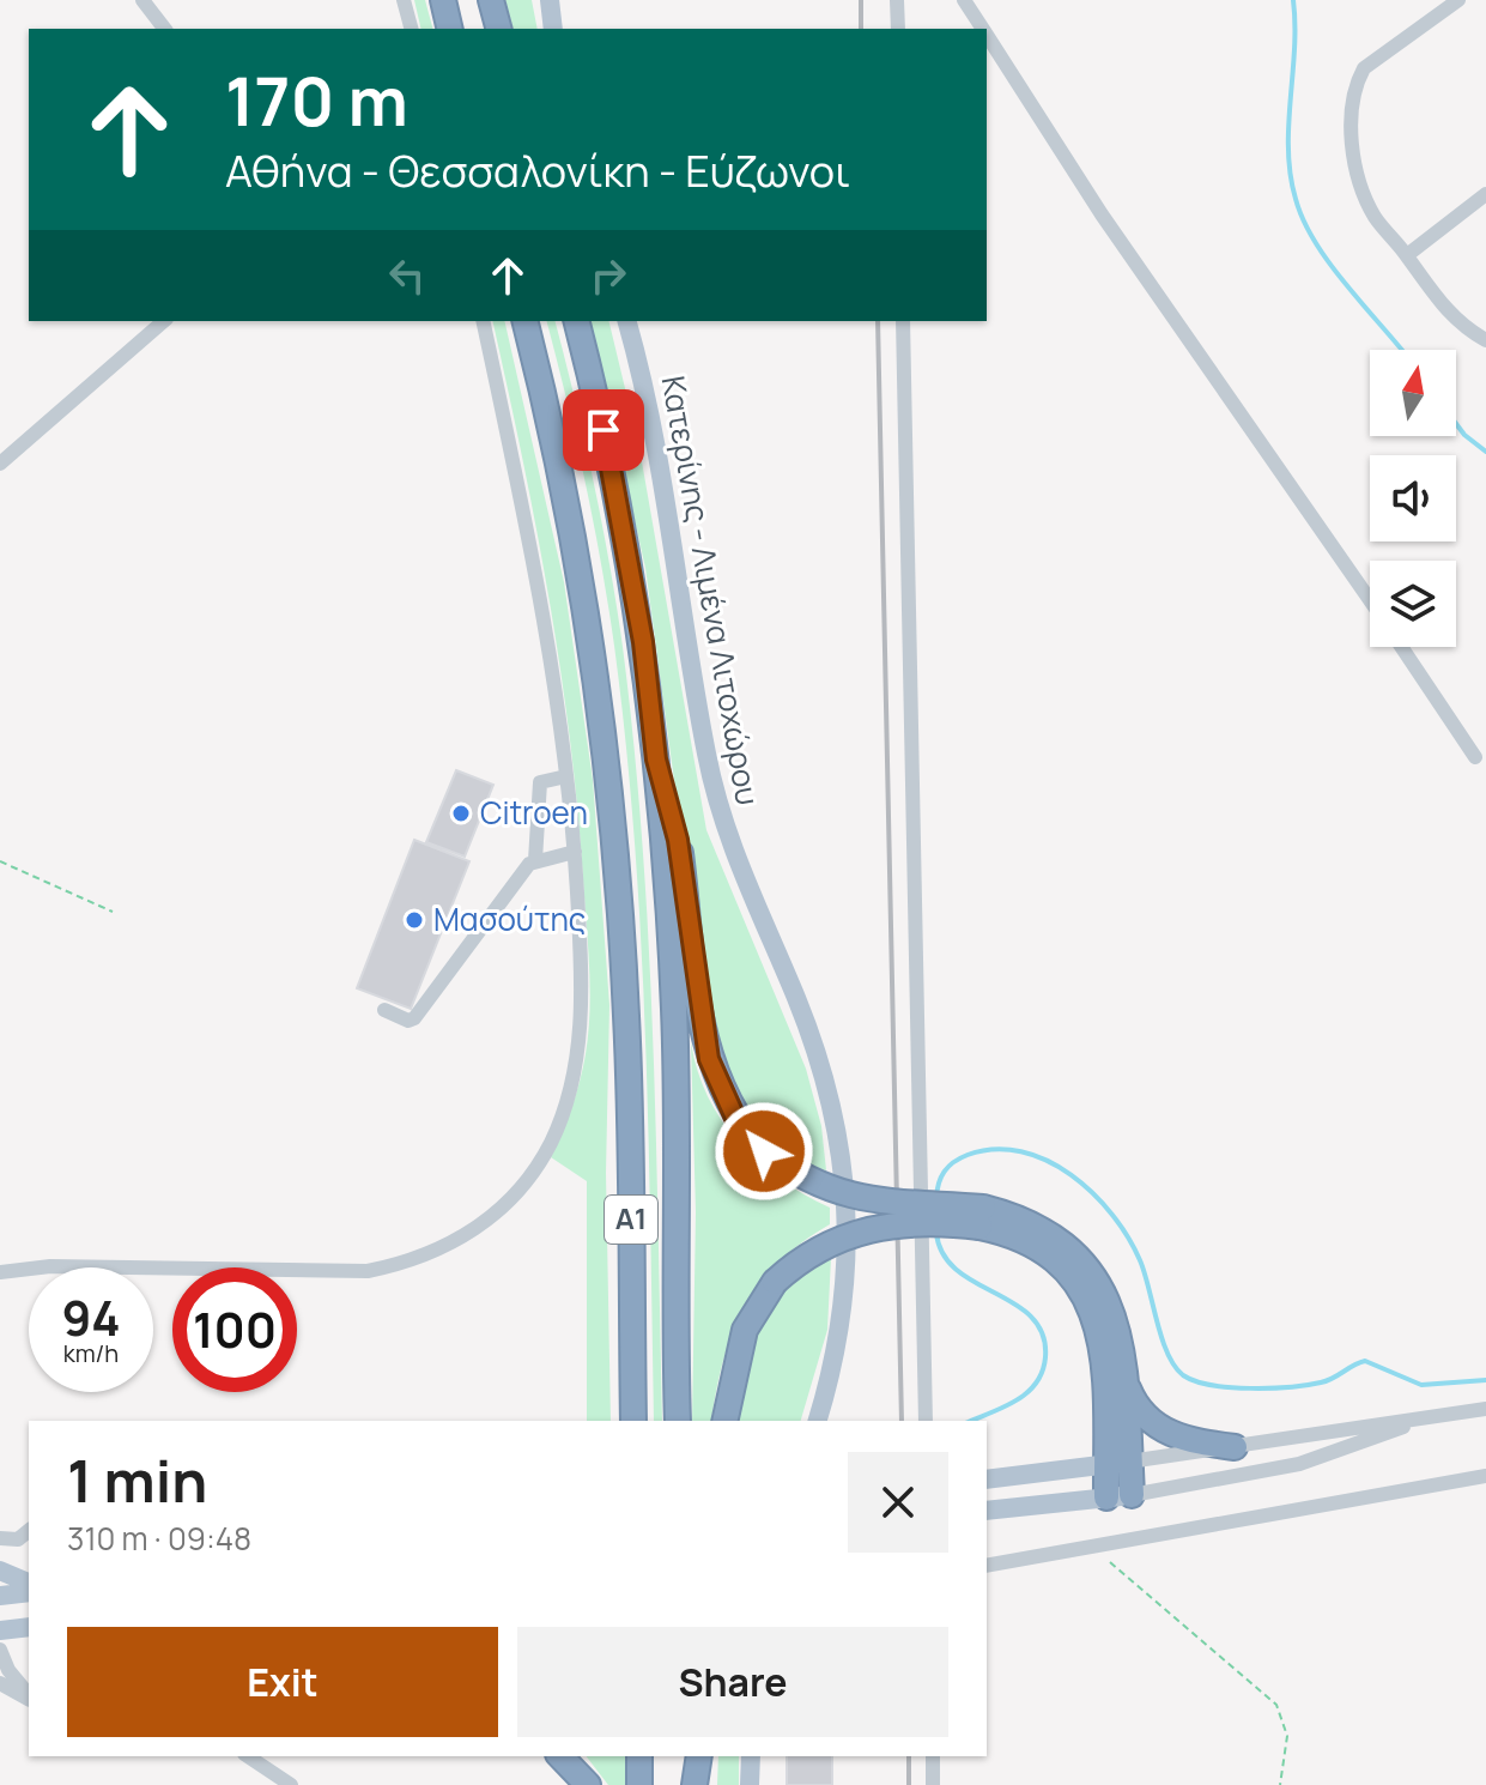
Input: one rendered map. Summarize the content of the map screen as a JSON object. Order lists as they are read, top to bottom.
{
  "streets": {
    "highway": ["Α1"],
    "main road": ["Κατερίνης - Λιμένα Λιτοχώρου"]
  },
  "places": ["Citroen", "Μασούτης"],
  "north": "top",
  "page": {
    "turn": ["170 m", "Αθήνα - Θεσσαλονίκη - Εύζωνοι"],
    "speed": "94 km/h",
    "limit": "100",
    "heading": ["1 min", "310 m · 09:48"],
    "buttons": ["Exit", "Share"]
  }
}
